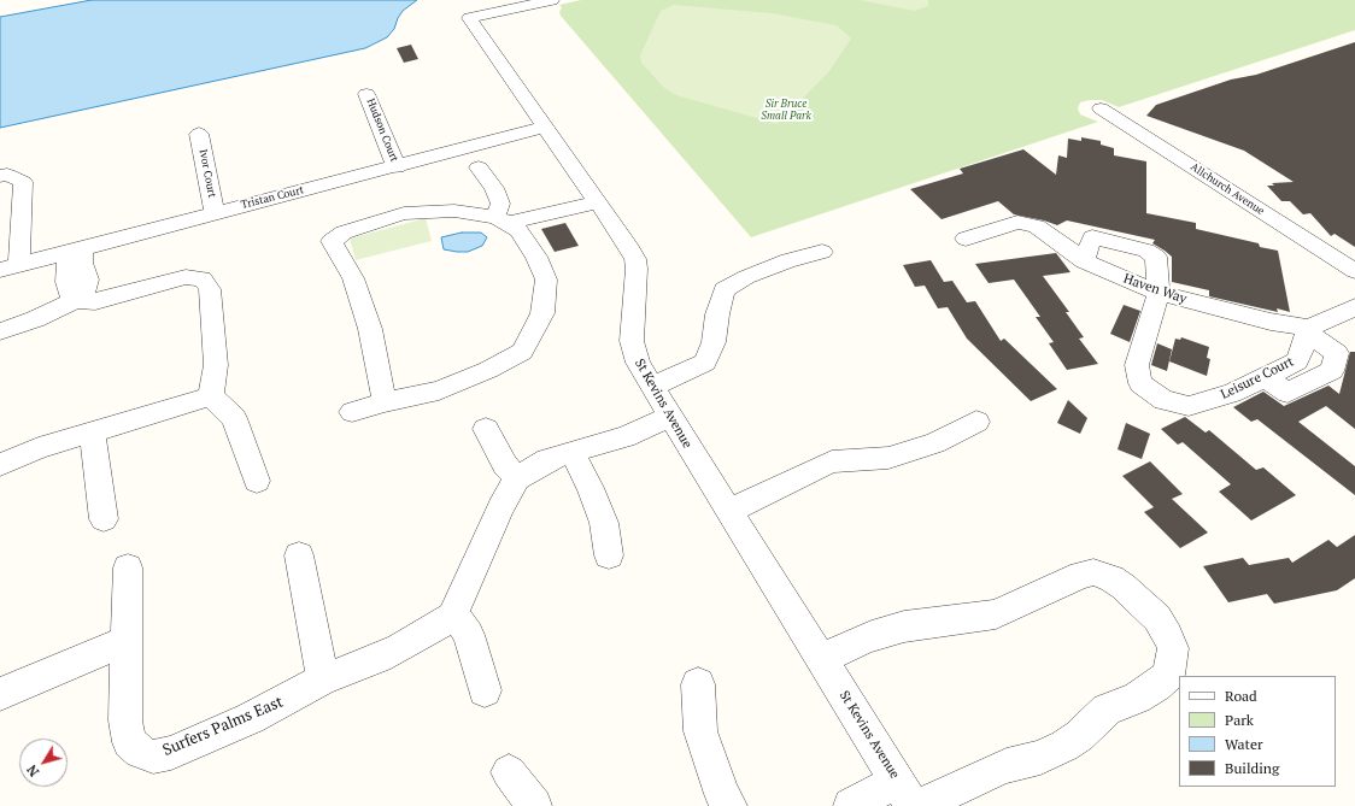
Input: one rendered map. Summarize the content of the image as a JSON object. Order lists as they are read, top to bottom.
{
  "streets": {
    "street": [
      "Hudson Court",
      "Ivor Court",
      "Allchurch Avenue",
      "Tristan Court",
      "Haven Way",
      "Leisure Court",
      "St Kevins Avenue",
      "Surfers Palms East"
    ]
  },
  "crossings": [
    ["Hudson Court", "Tristan Court"],
    ["Ivor Court", "Tristan Court"],
    ["Tristan Court", "St Kevins Avenue"],
    ["Haven Way", "Leisure Court"]
  ],
  "parks": ["Sir Bruce Small Park"],
  "legend": [
    "Road",
    "Park",
    "Water",
    "Building"
  ],
  "north": "bottom left"
}
